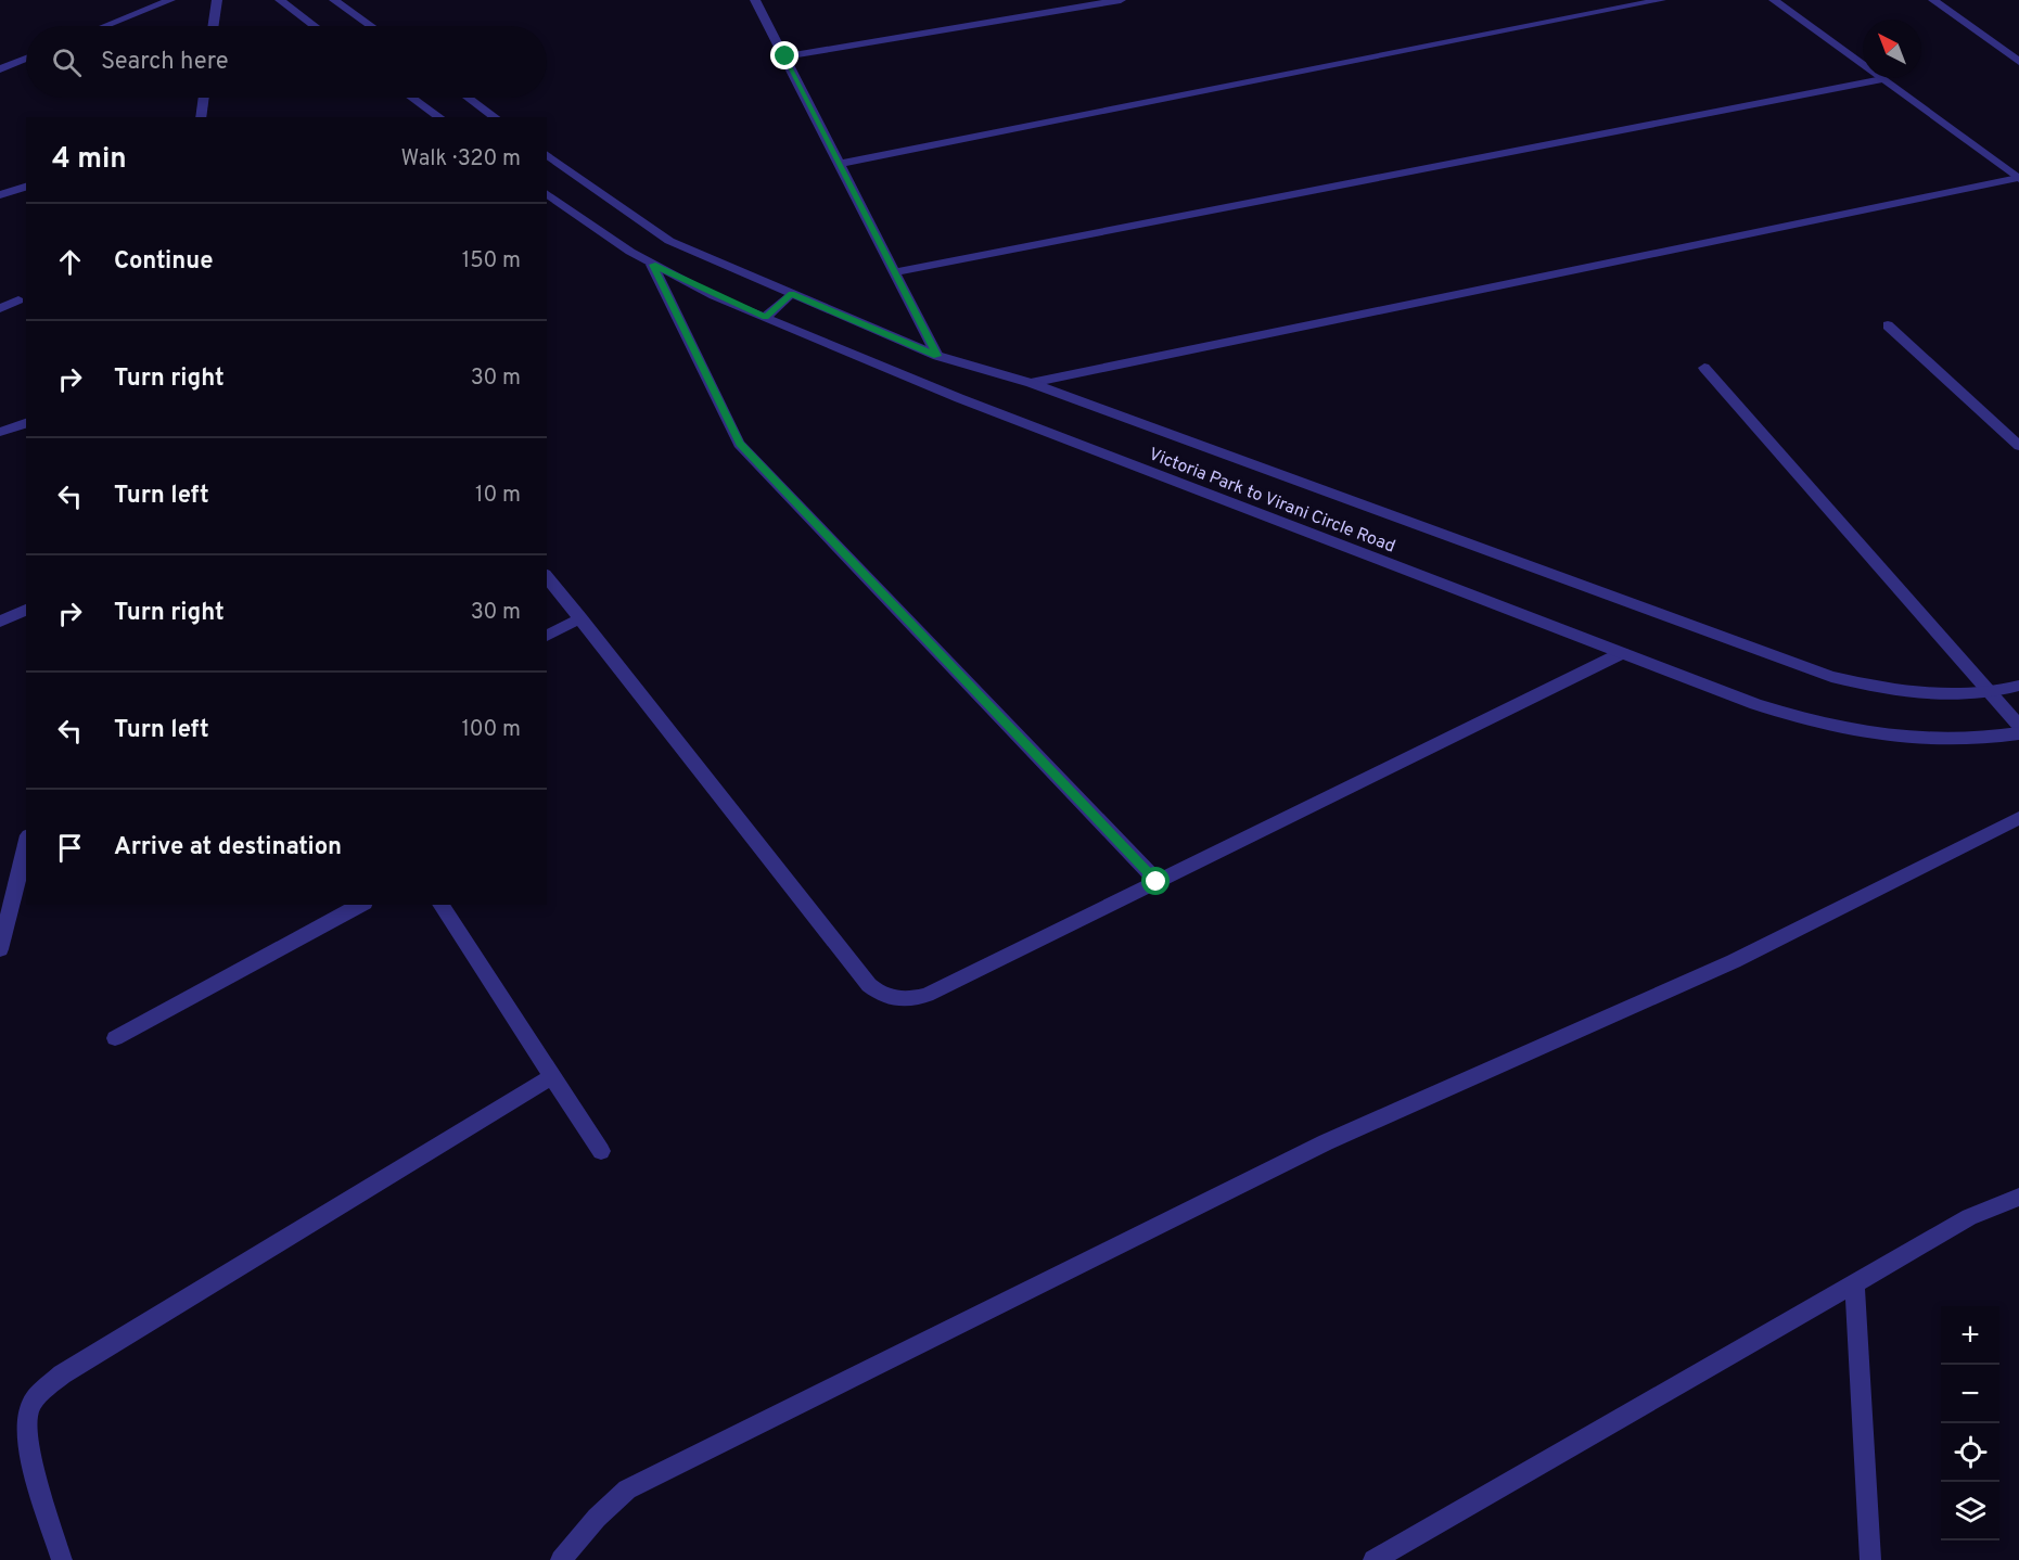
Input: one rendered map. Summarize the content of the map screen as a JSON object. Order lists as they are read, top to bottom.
{
  "streets": {
    "street": ["Victoria Park to Virani Circle Road"]
  },
  "north": "top left",
  "page": {
    "search": "Search here",
    "heading": ["4 min", "Walk · 320 m"],
    "list": [
      ["Continue", "150 m"],
      ["Turn right", "30 m"],
      ["Turn left", "10 m"],
      ["Turn right", "30 m"],
      ["Turn left", "100 m"],
      "Arrive at destination"
    ],
    "map_buttons": ["+", "−"]
  }
}
